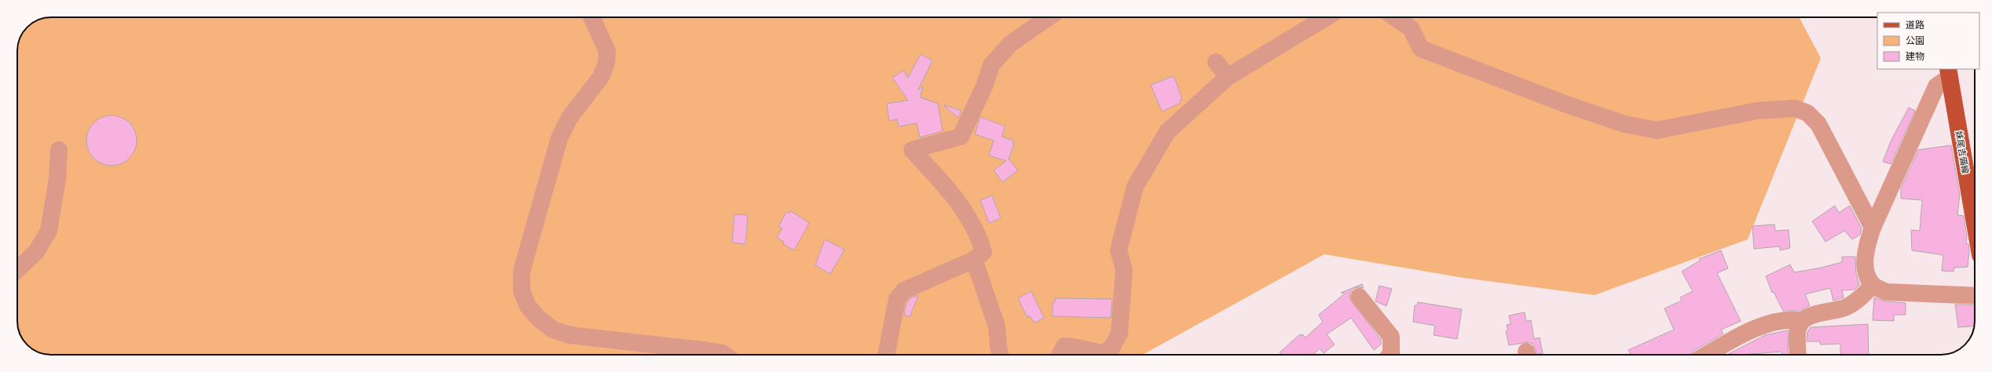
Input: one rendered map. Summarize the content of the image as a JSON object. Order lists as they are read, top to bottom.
{
  "streets": {
    "main road": ["妹尾吉備線"]
  },
  "legend": ["道路", "公園", "建物"]
}
